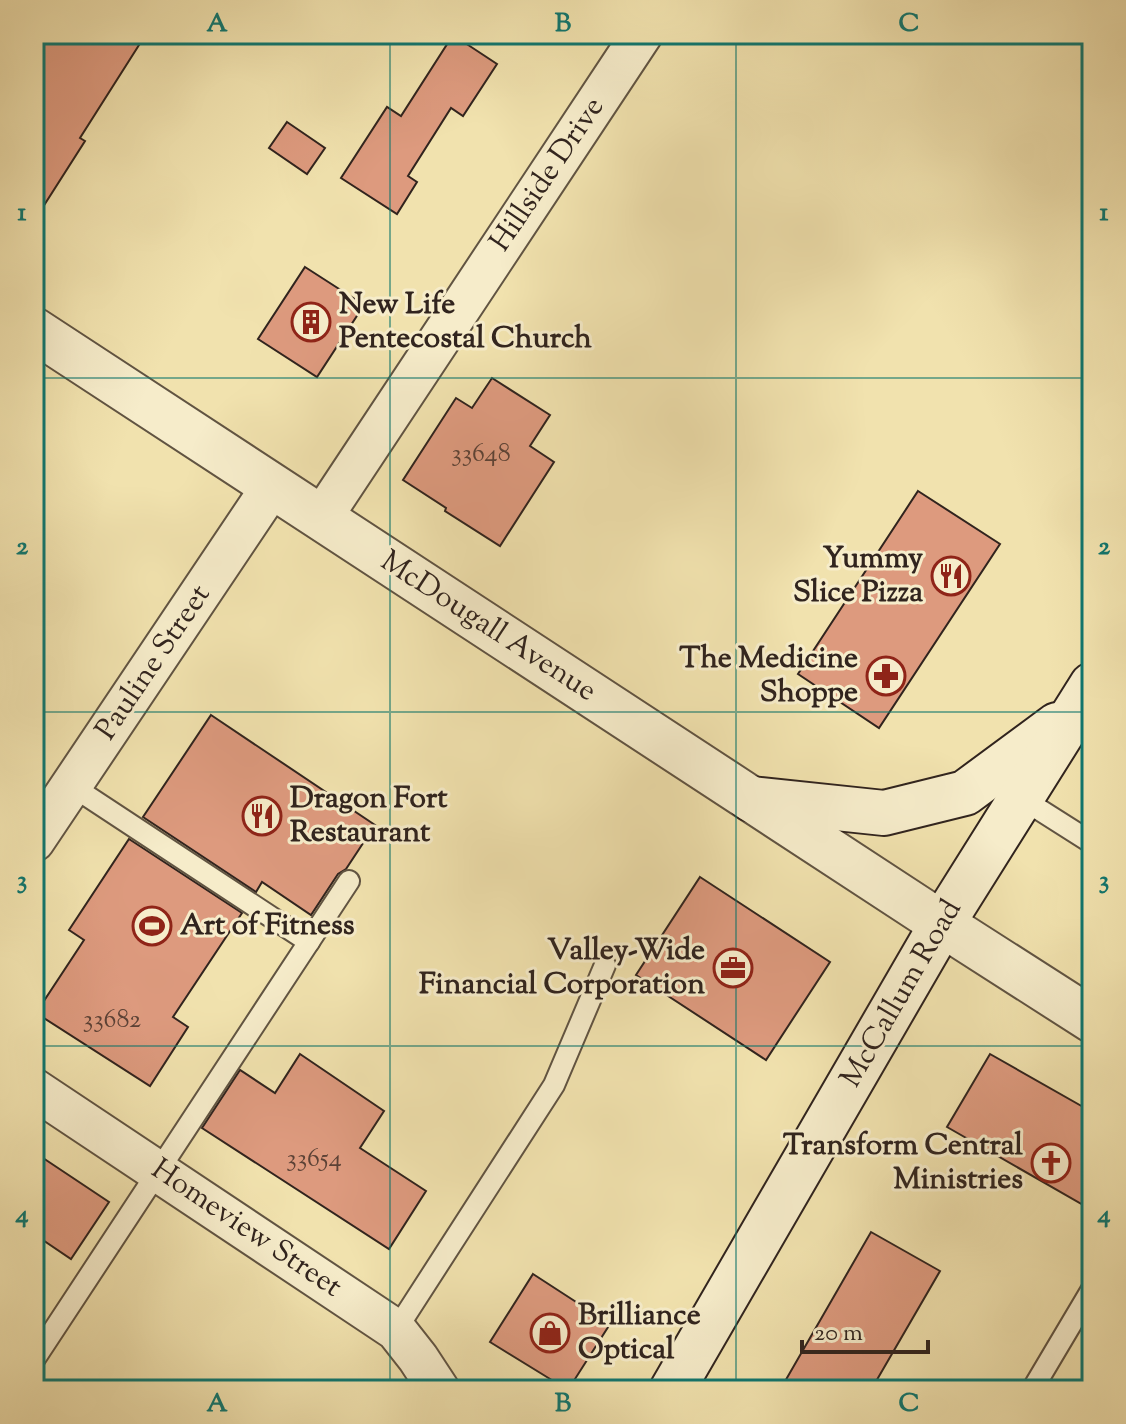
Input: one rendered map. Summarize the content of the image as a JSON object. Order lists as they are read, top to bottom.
{
  "streets": {
    "street": [
      "Hillside Drive",
      "McDougall Avenue",
      "Pauline Street",
      "McCallum Road",
      "Homeview Street"
    ]
  },
  "crossings": [
    ["Hillside Drive", "McDougall Avenue"],
    ["McDougall Avenue", "Pauline Street"],
    ["McDougall Avenue", "McCallum Road"]
  ],
  "places": {
    "building": ["New Life Pentecostal Church"],
    "restaurant": ["Yummy Slice Pizza", "Dragon Fort Restaurant"],
    "pharmacy": ["The Medicine Shoppe"],
    "sports": ["Art of Fitness"],
    "office": ["Valley-Wide Financial Corporation"],
    "church": ["Transform Central Ministries"],
    "shop": ["Brilliance Optical"]
  },
  "house_numbers": ["33648", "33682", "33654"],
  "scale_bar": "20 m",
  "grid": {
    "columns": ["A", "B", "C"],
    "rows": [
      "1",
      "2",
      "3",
      "4"
    ]
  }
}
